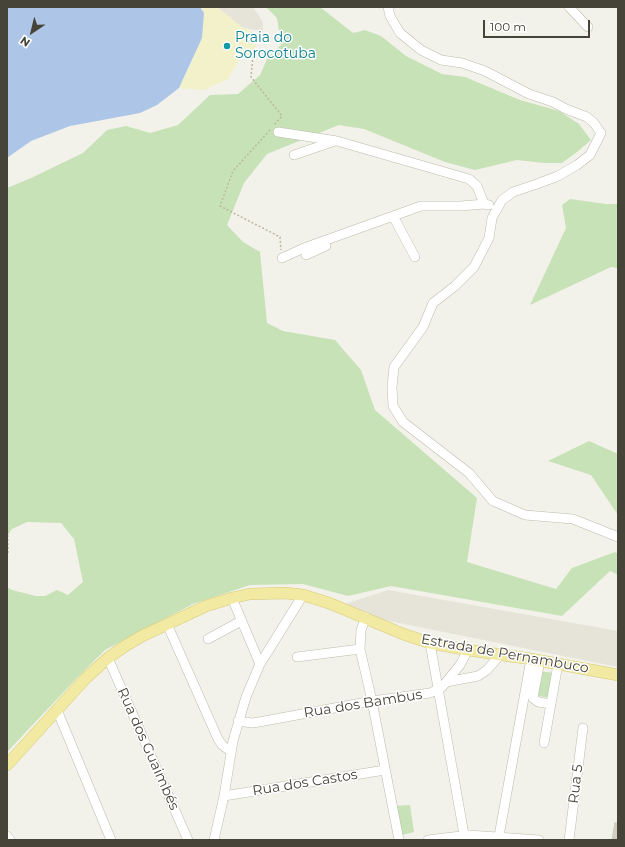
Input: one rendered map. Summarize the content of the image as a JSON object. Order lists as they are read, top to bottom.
{
  "streets": {
    "main road": ["Estrada de Pernambuco"],
    "street": [
      "Rua dos Bambus",
      "Rua dos Guaimbés",
      "Rua dos Castos",
      "Rua 5"
    ]
  },
  "crossings": [
    ["Estrada de Pernambuco", "Rua dos Bambus"],
    ["Estrada de Pernambuco", "Rua dos Guaimbés"]
  ],
  "places": ["Praia do Sorocotuba"],
  "scale_bar": "100 m",
  "north": "bottom left"
}
